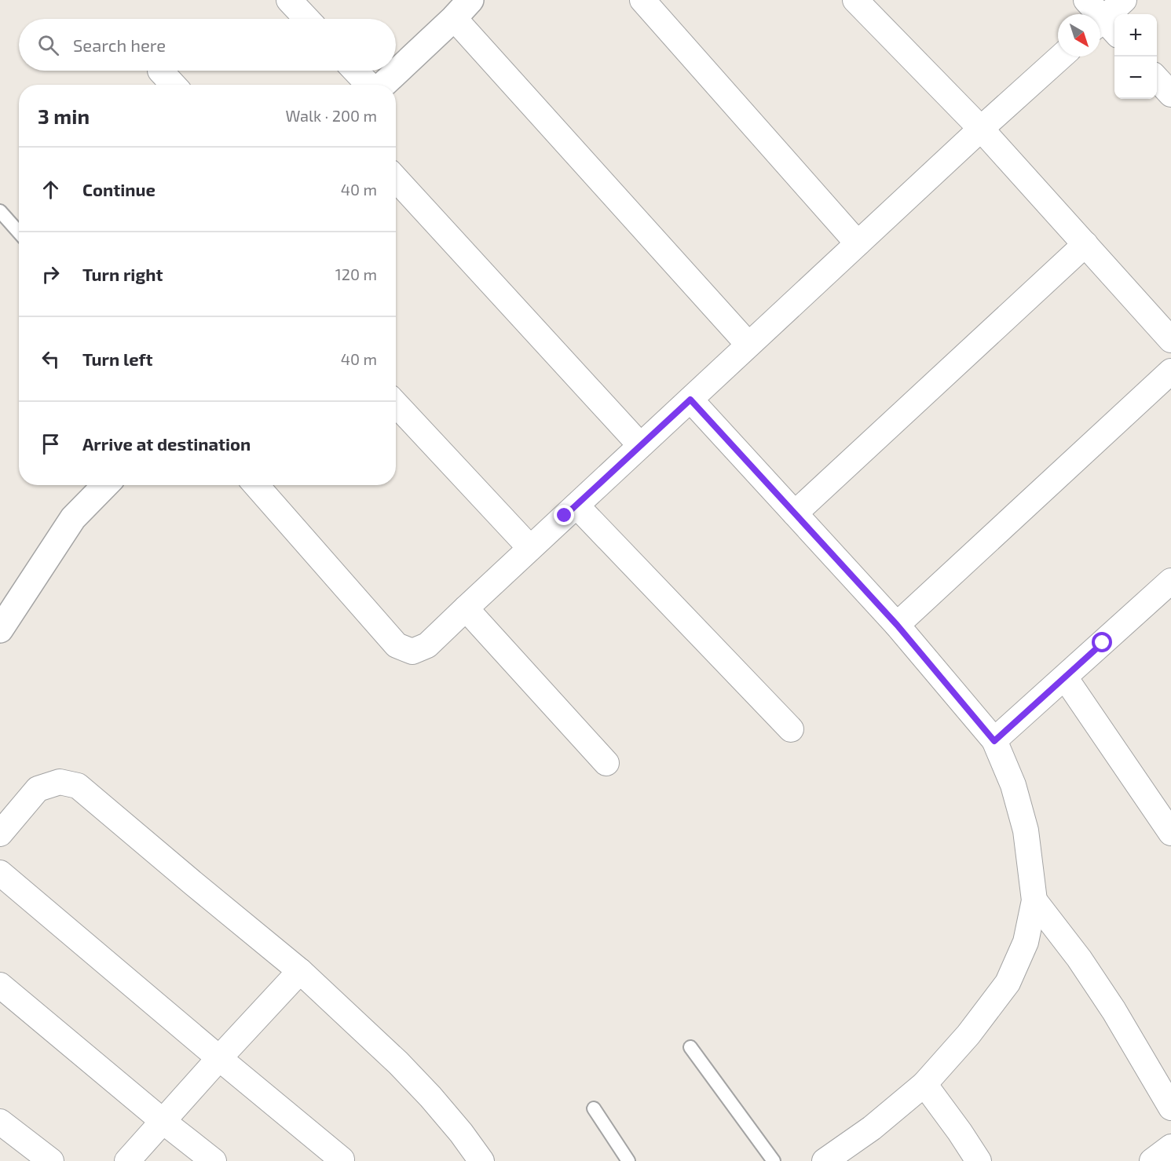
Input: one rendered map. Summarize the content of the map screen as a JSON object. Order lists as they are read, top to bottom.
{
  "north": "bottom right",
  "page": {
    "map_buttons": ["+", "−"],
    "search": "Search here",
    "heading": ["3 min", "Walk · 200 m"],
    "list": [
      ["Continue", "40 m"],
      ["Turn right", "120 m"],
      ["Turn left", "40 m"],
      "Arrive at destination"
    ]
  }
}
